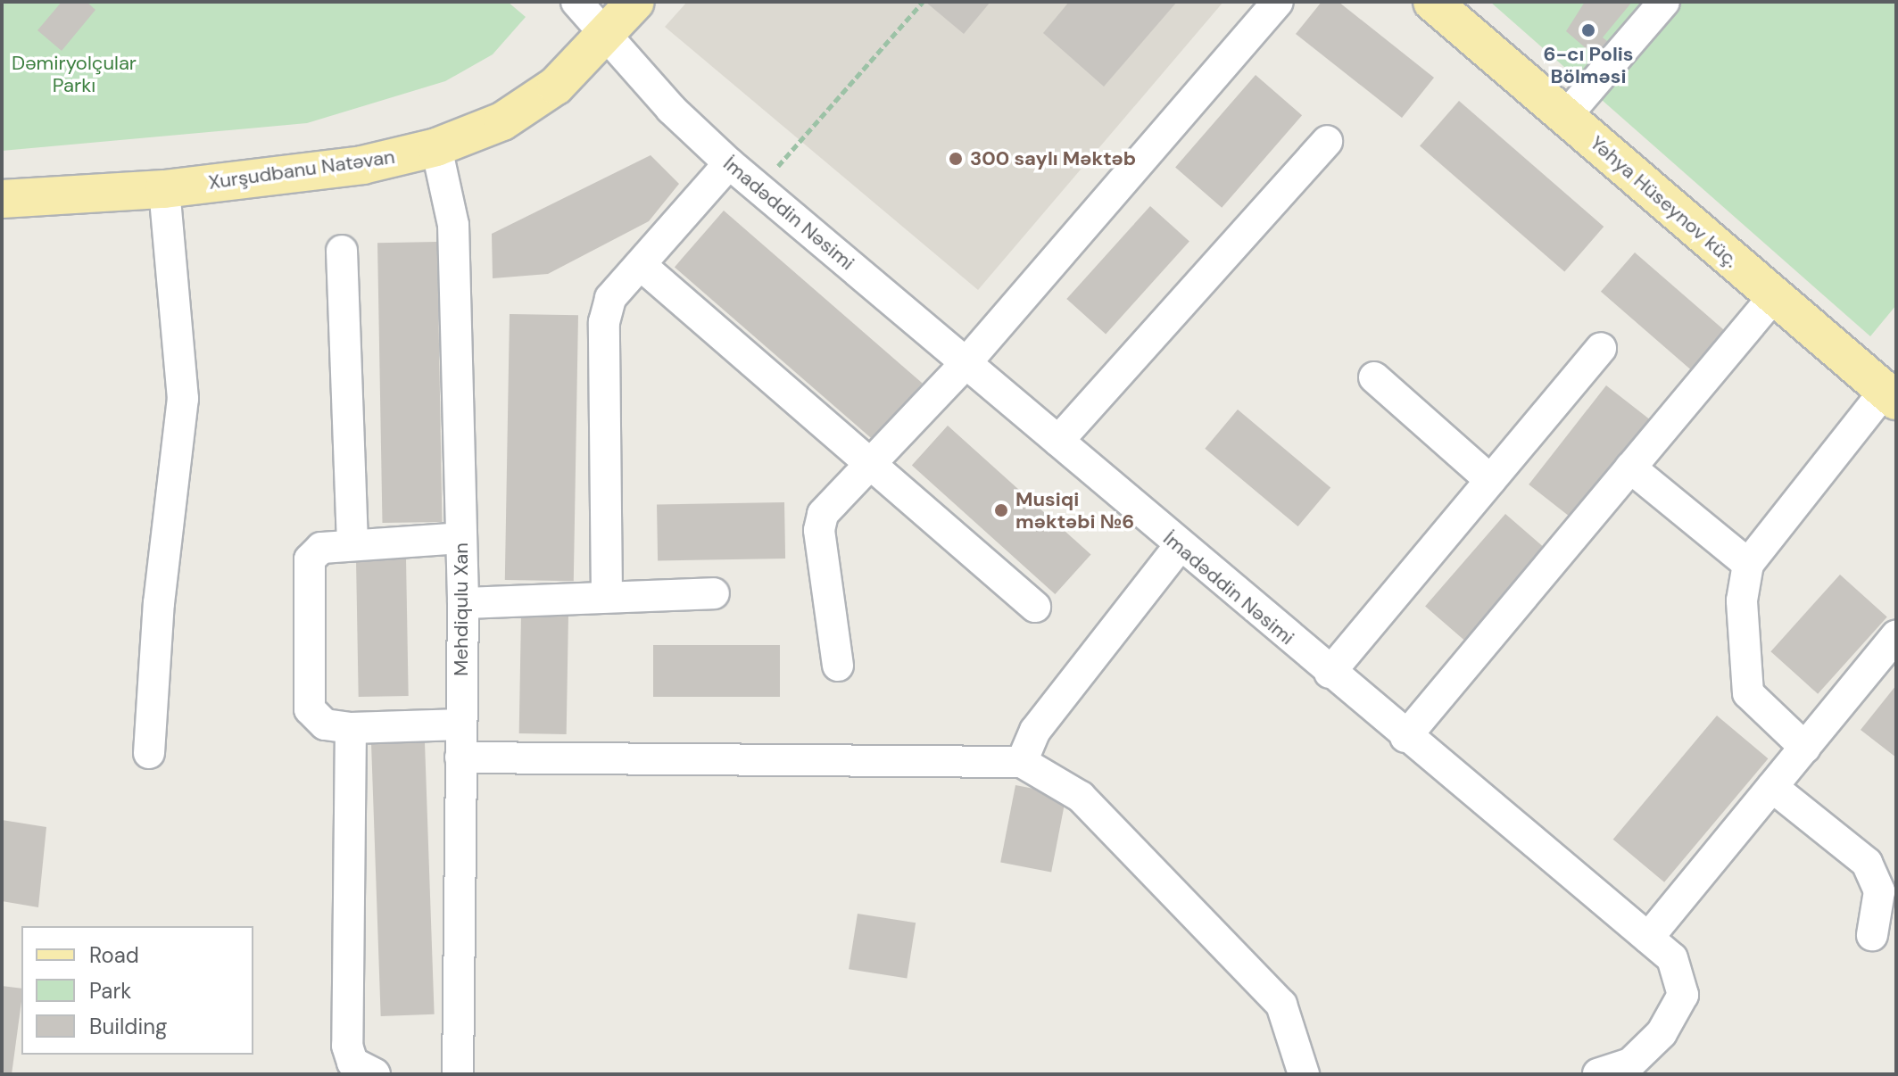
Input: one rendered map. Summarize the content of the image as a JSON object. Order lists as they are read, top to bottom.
{
  "streets": {
    "main road": ["Xurşudbanu Natəvan", "Yəhya Hüseynov küç."],
    "street": ["İmadəddin Nəsimi", "Mehdiqulu Xan"]
  },
  "crossings": [
    ["Xurşudbanu Natəvan", "İmadəddin Nəsimi"],
    ["Xurşudbanu Natəvan", "Mehdiqulu Xan"]
  ],
  "parks": ["Dəmiryolçular Parkı"],
  "places": ["6-cı Polis Bölməsi", "300 saylı Məktəb", "Musiqi məktəbi №6"],
  "legend": ["Road", "Park", "Building"]
}
